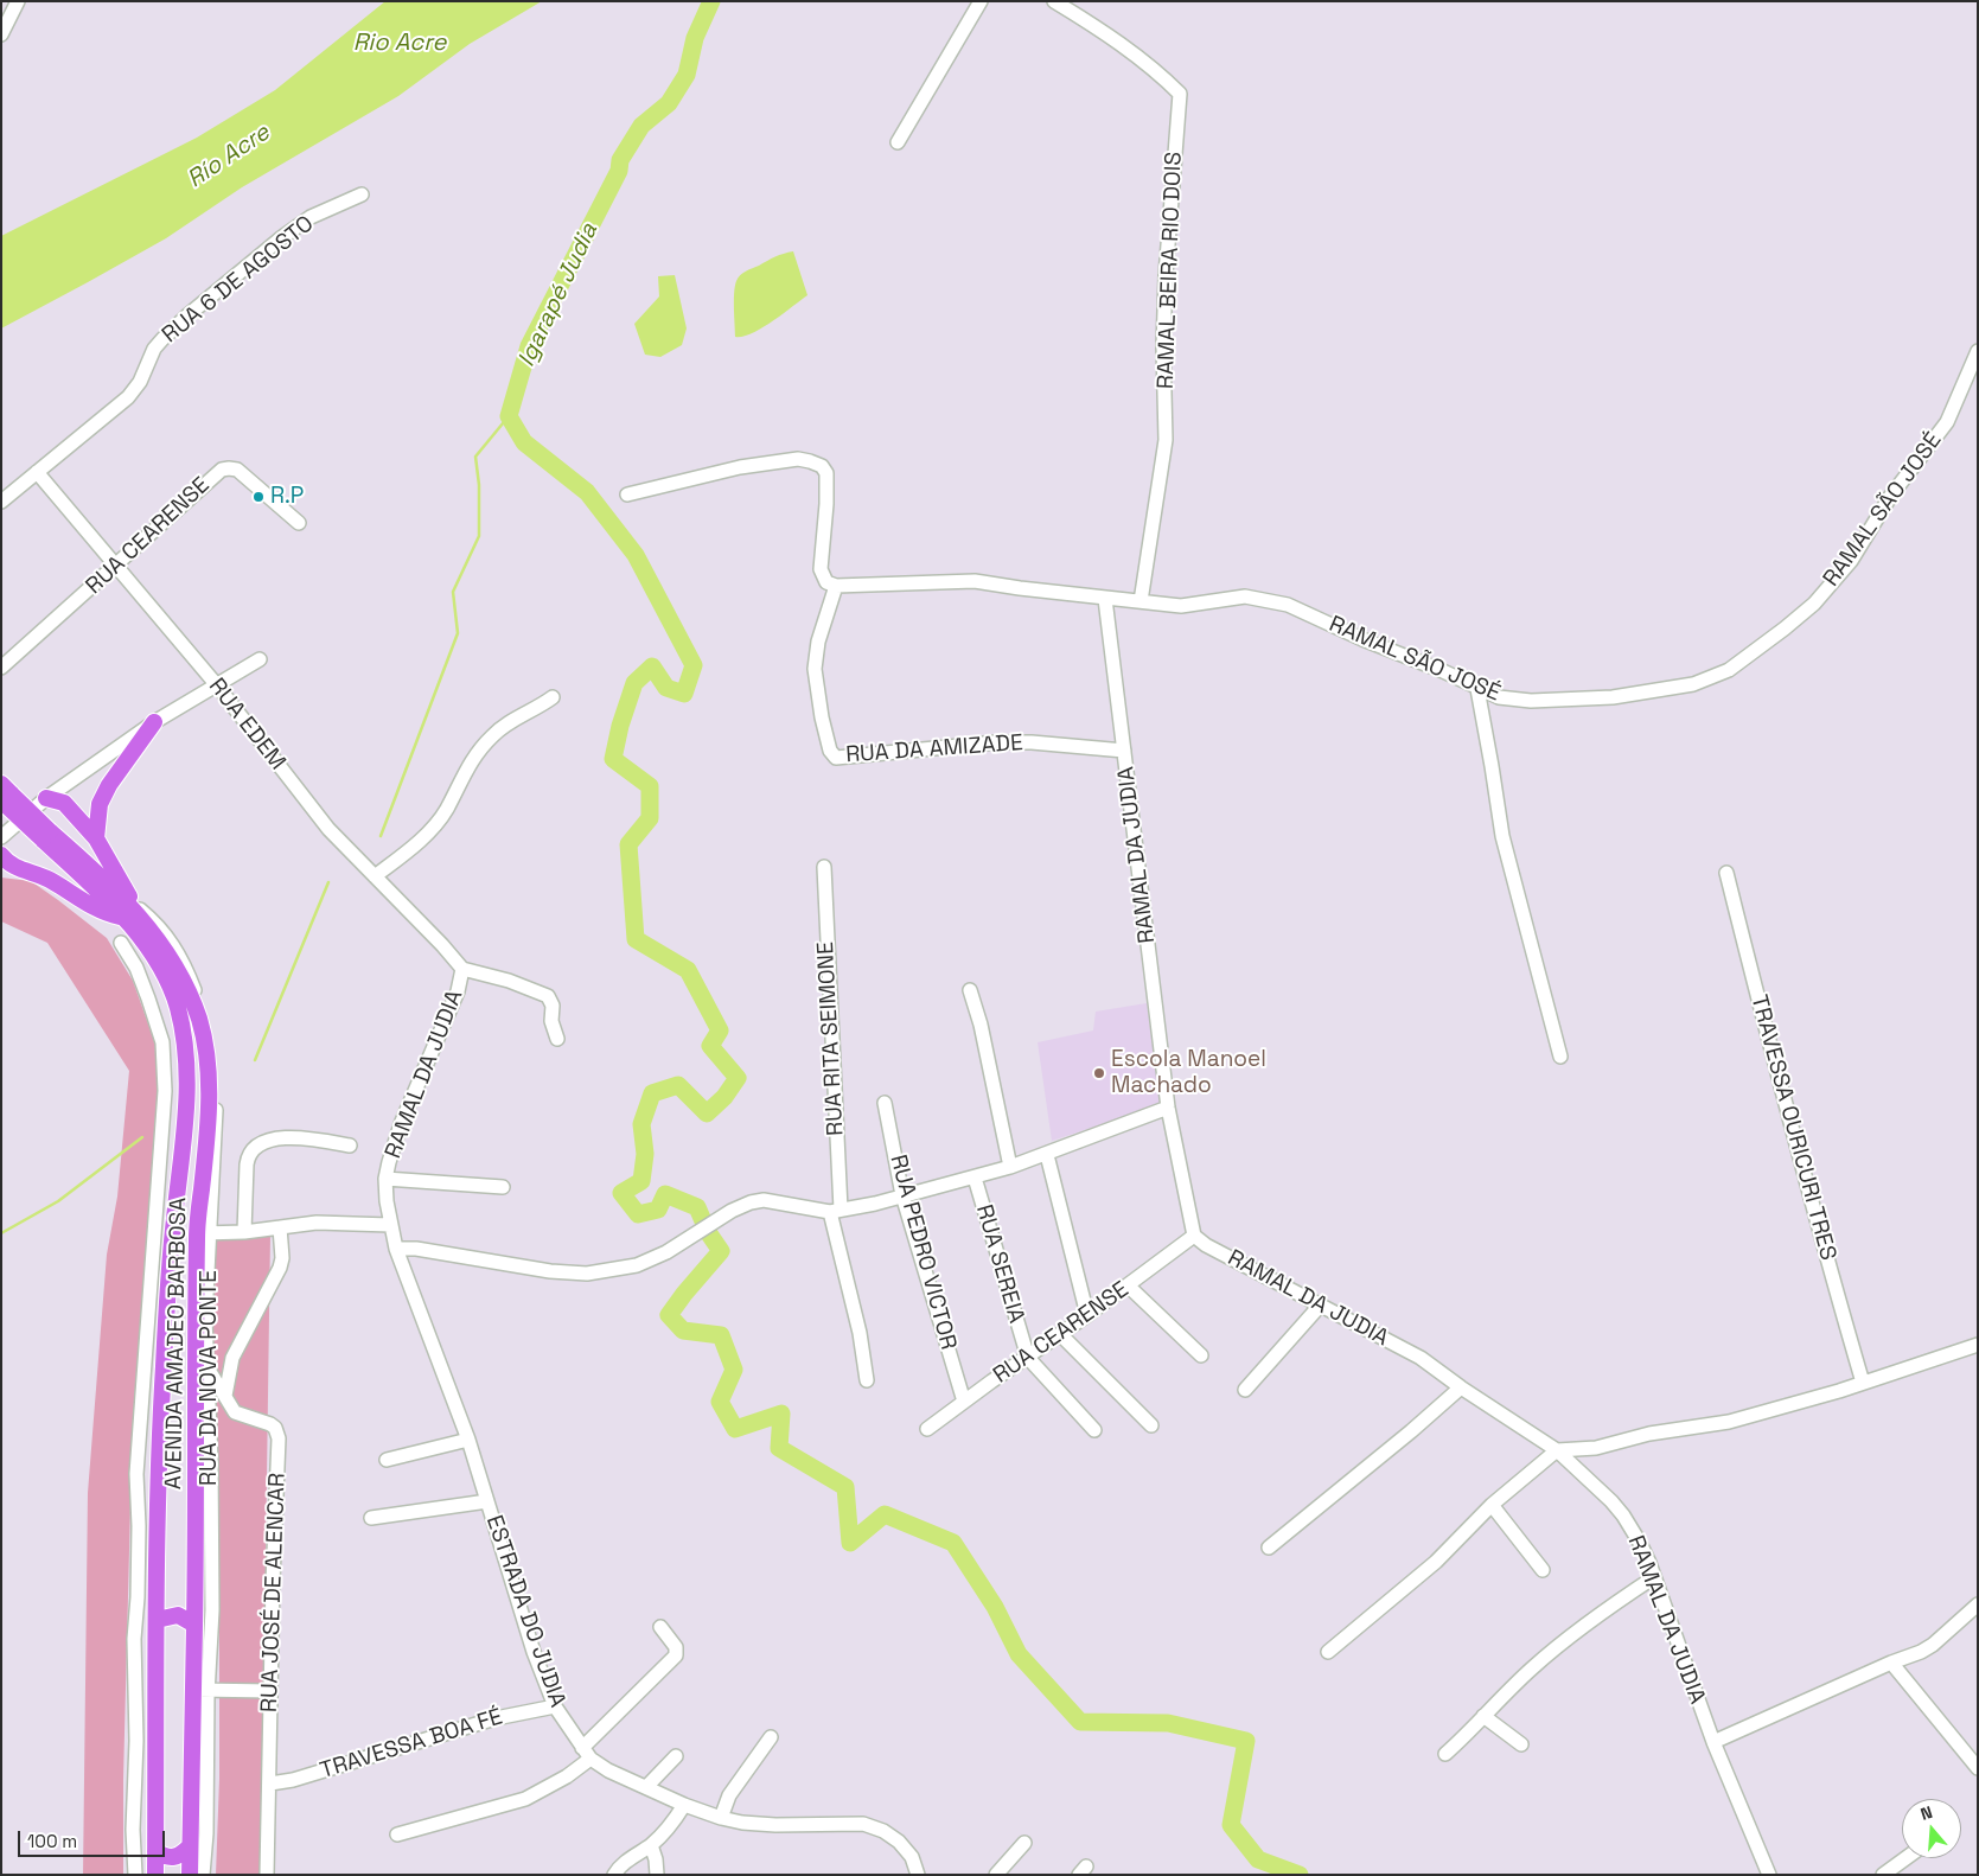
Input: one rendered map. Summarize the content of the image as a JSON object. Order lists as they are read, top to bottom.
{
  "streets": {
    "main road": ["AVENIDA AMADEO BARBOSA"],
    "street": [
      "RAMAL BEIRA RIO DOIS",
      "RUA 6 DE AGOSTO",
      "RAMAL SÃO JOSÉ",
      "RUA CEARENSE",
      "RUA EDEM",
      "RUA DA AMIZADE",
      "RAMAL DA JUDIA",
      "RUA RITA SEIMONE",
      "TRAVESSA OURICURI TRES",
      "RUA PEDRO VICTOR",
      "RUA SEREIA",
      "RUA DA NOVA PONTE",
      "RUA JOSÉ DE ALENCAR",
      "ESTRADA DO JUDIA",
      "TRAVESSA BOA FÉ"
    ]
  },
  "crossings": [
    ["RAMAL BEIRA RIO DOIS", "RAMAL SÃO JOSÉ"],
    ["RUA 6 DE AGOSTO", "RUA EDEM"],
    ["RAMAL SÃO JOSÉ", "RUA DA AMIZADE"],
    ["RAMAL SÃO JOSÉ", "RAMAL DA JUDIA"],
    ["RUA CEARENSE", "RUA EDEM"],
    ["RUA CEARENSE", "RAMAL DA JUDIA"],
    ["RUA CEARENSE", "RUA PEDRO VICTOR"],
    ["RUA CEARENSE", "RUA SEREIA"],
    ["RUA EDEM", "RAMAL DA JUDIA"],
    ["RUA DA AMIZADE", "RAMAL DA JUDIA"],
    ["RAMAL DA JUDIA", "ESTRADA DO JUDIA"],
    ["AVENIDA AMADEO BARBOSA", "RUA DA NOVA PONTE"],
    ["AVENIDA AMADEO BARBOSA", "RUA JOSÉ DE ALENCAR"],
    ["RUA DA NOVA PONTE", "RUA JOSÉ DE ALENCAR"],
    ["RUA JOSÉ DE ALENCAR", "TRAVESSA BOA FÉ"],
    ["ESTRADA DO JUDIA", "TRAVESSA BOA FÉ"]
  ],
  "water": ["Rio Acre", "Río Acre", "Igarapé Judia"],
  "places": ["R.P", "Escola Manoel Machado"],
  "scale_bar": "100 m",
  "north": "top"
}
